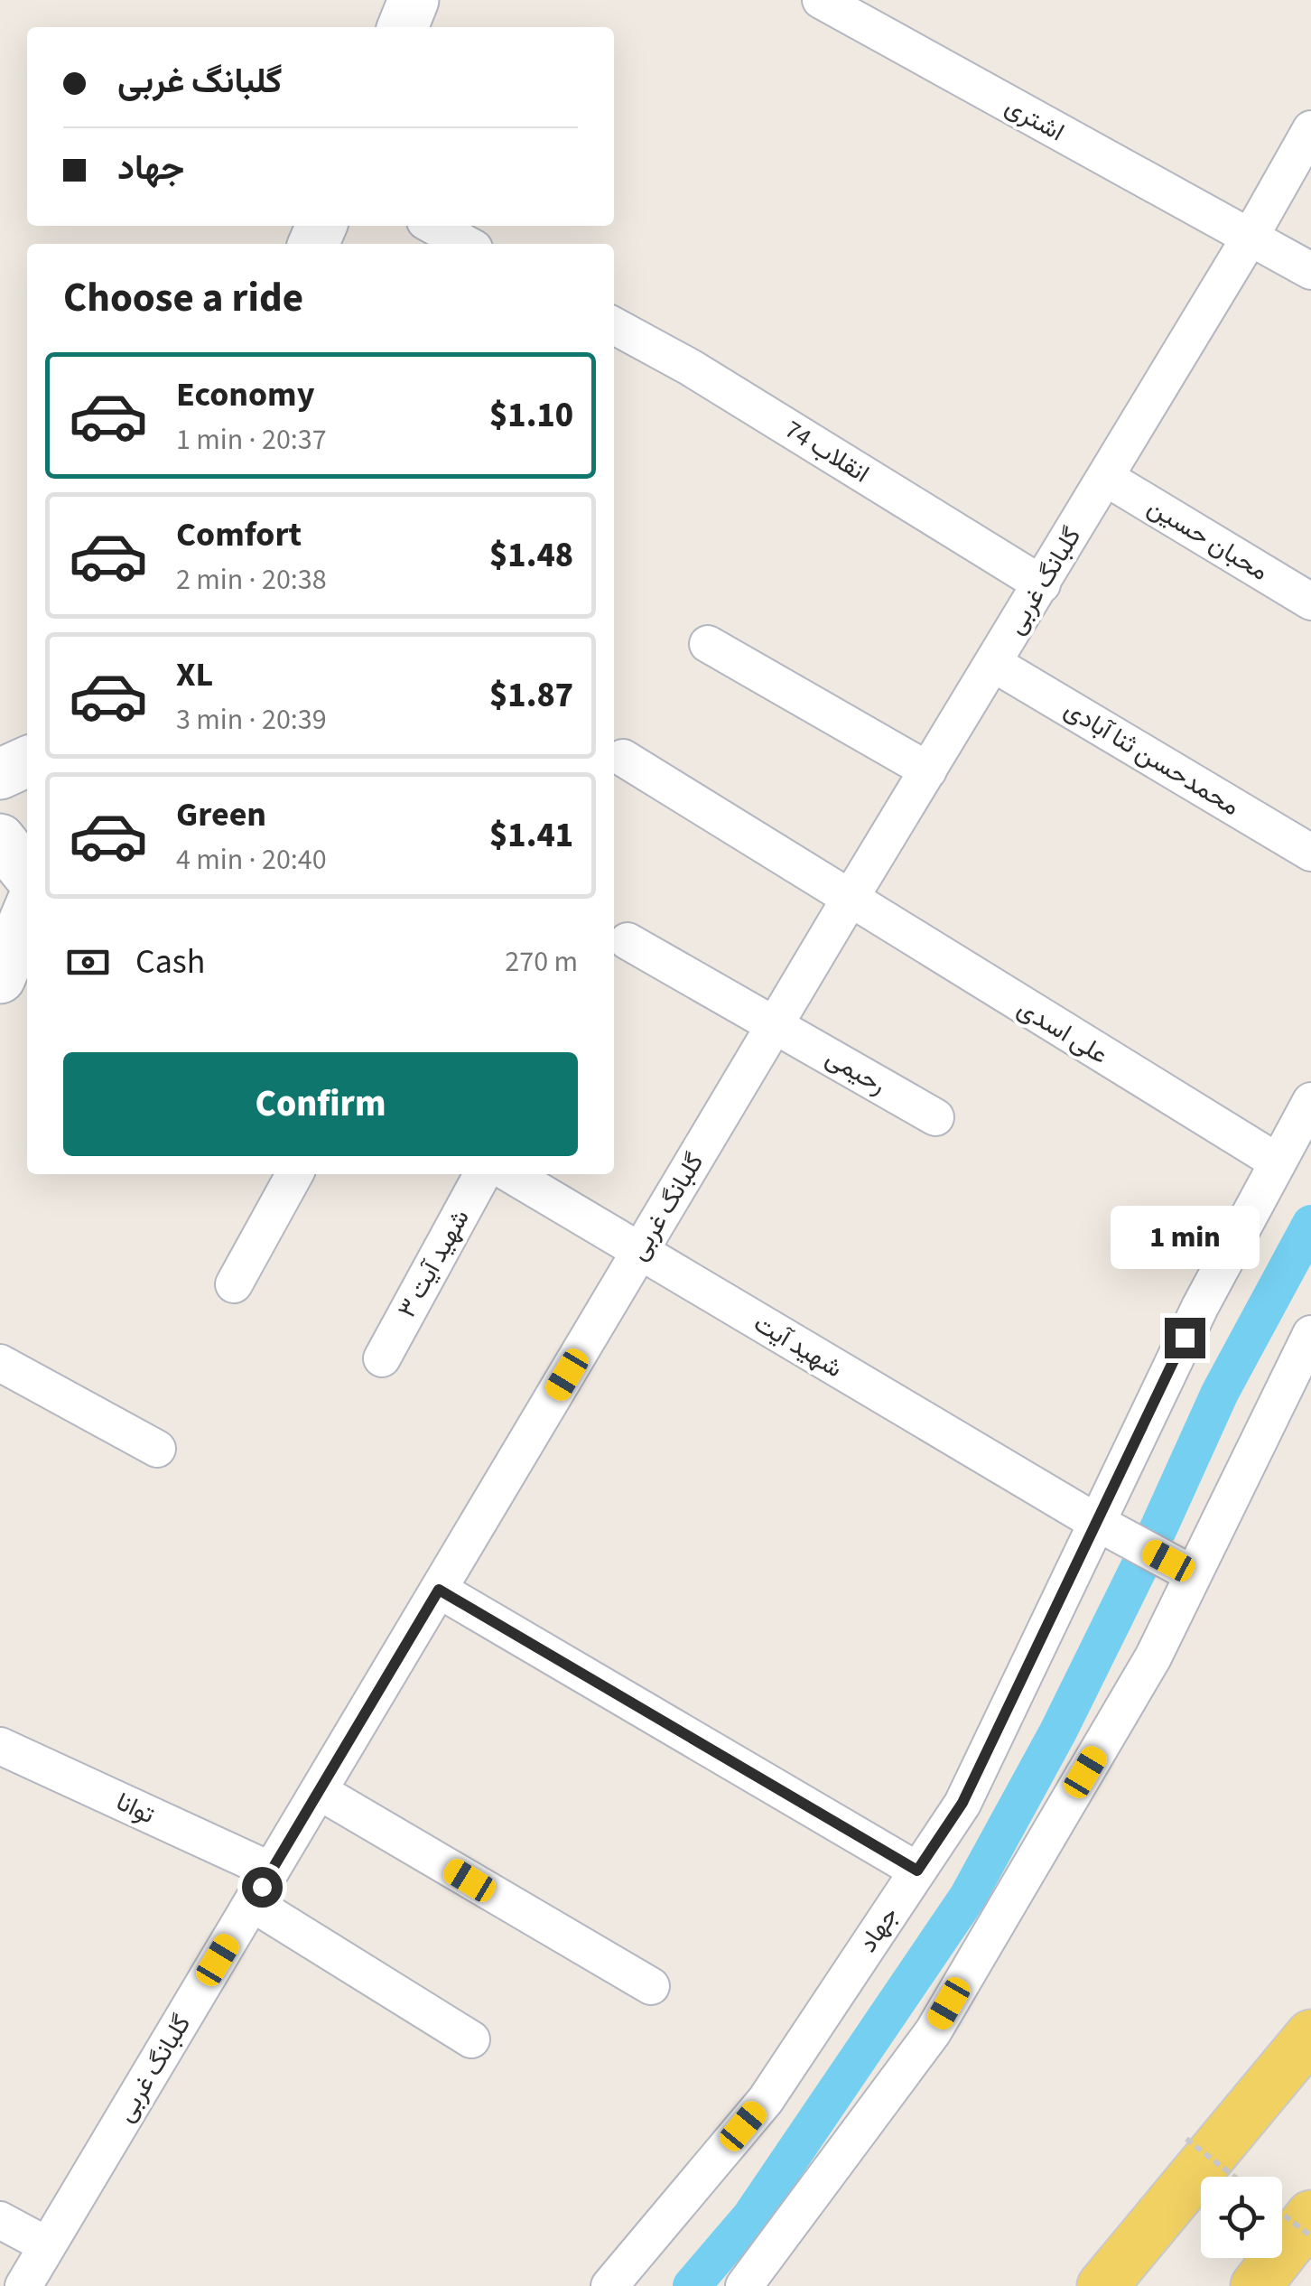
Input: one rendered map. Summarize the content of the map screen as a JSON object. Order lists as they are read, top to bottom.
{
  "streets": {
    "street": [
      "اشتری",
      "انقلاب 74",
      "محبان حسین",
      "گلبانگ غربی",
      "محمدحسن ثنا آبادی",
      "علی اسدی",
      "رحیمی",
      "شهید آیت ۳",
      "شهید آیت",
      "توانا",
      "جهاد"
    ]
  },
  "crossings": [
    ["اشتری", "گلبانگ غربی"],
    ["انقلاب 74", "گلبانگ غربی"],
    ["محبان حسین", "گلبانگ غربی"],
    ["گلبانگ غربی", "محمدحسن ثنا آبادی"],
    ["گلبانگ غربی", "علی اسدی"],
    ["گلبانگ غربی", "رحیمی"],
    ["گلبانگ غربی", "شهید آیت"],
    ["گلبانگ غربی", "توانا"],
    ["علی اسدی", "جهاد"],
    ["شهید آیت", "جهاد"]
  ],
  "page": {
    "banner": ["گلبانگ غربی", "جهاد"],
    "heading": "Choose a ride",
    "list": [
      {
        "name": "Economy",
        "note": "1 min · 20:37",
        "value": "$1.10"
      },
      {
        "name": "Comfort",
        "note": "2 min · 20:38",
        "value": "$1.48"
      },
      {
        "name": "XL",
        "note": "3 min · 20:39",
        "value": "$1.87"
      },
      {
        "name": "Green",
        "note": "4 min · 20:40",
        "value": "$1.41"
      }
    ],
    "pay": ["Cash", "270 m"],
    "buttons": "Confirm",
    "bubble": "1 min"
  }
}
